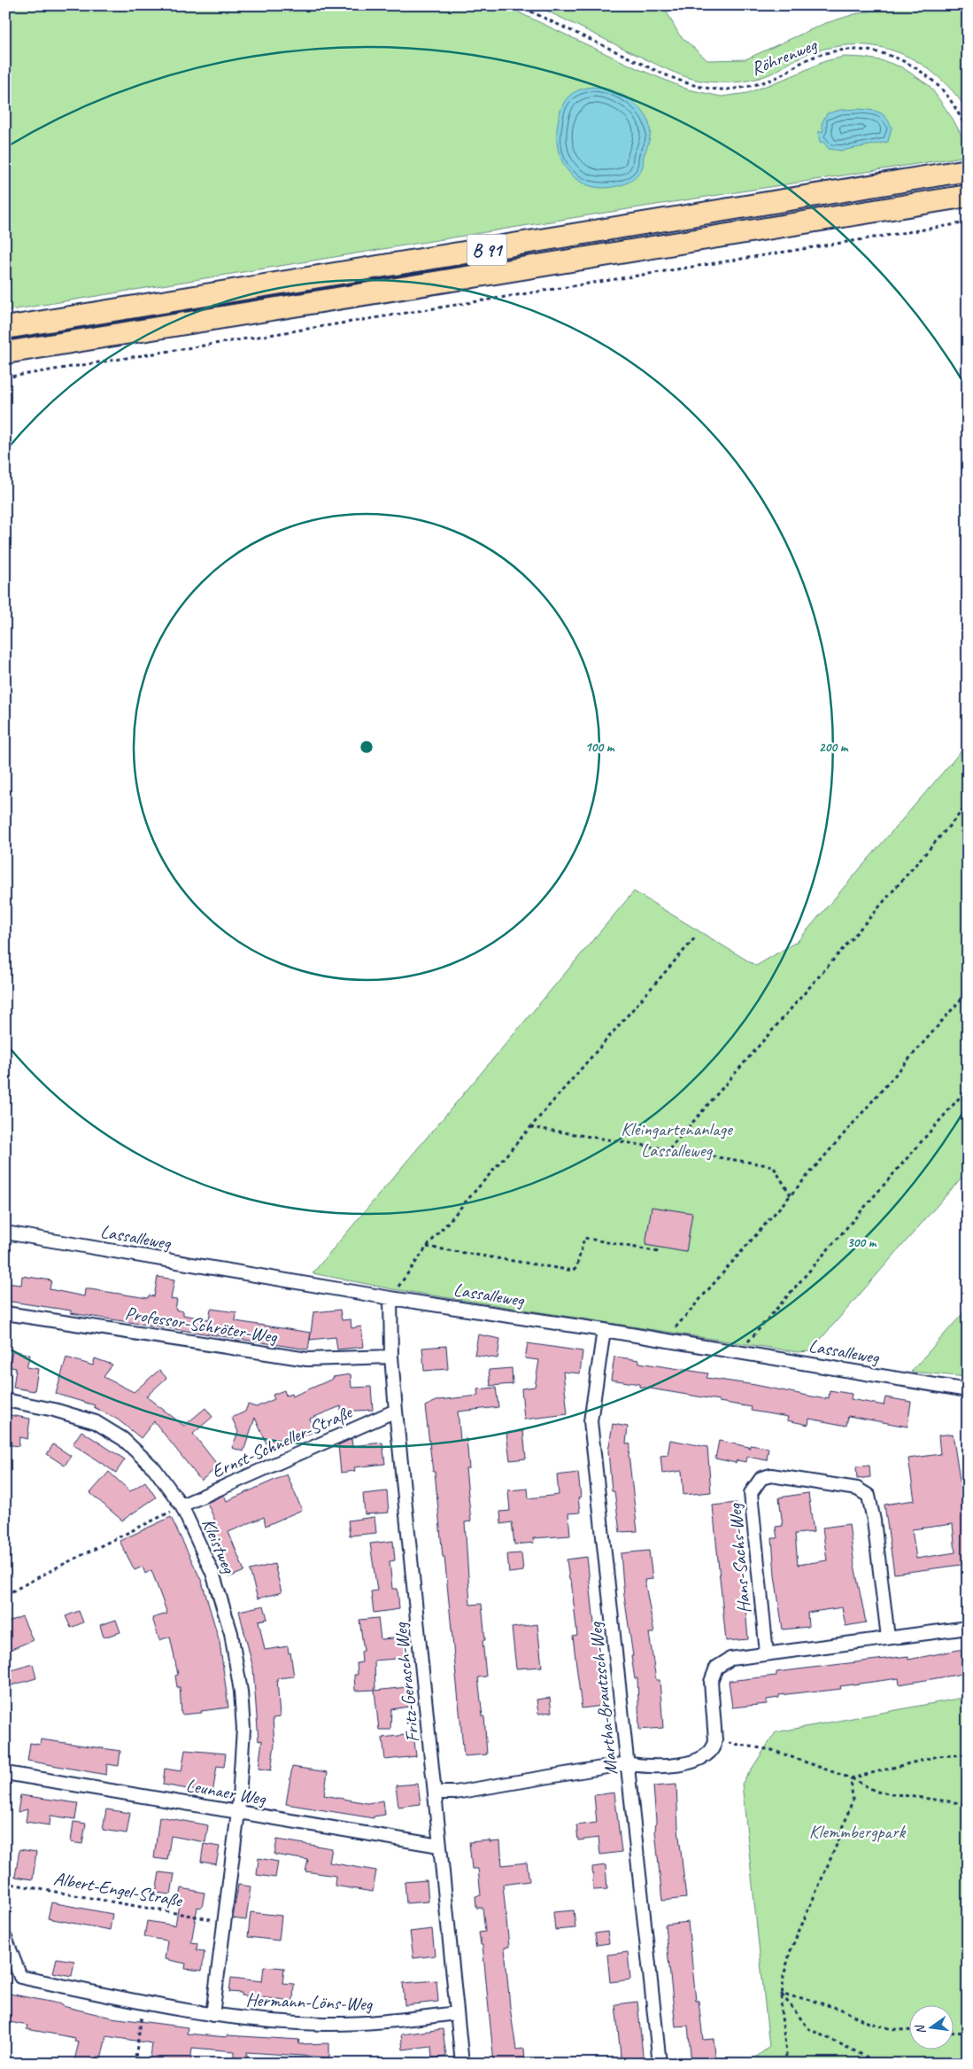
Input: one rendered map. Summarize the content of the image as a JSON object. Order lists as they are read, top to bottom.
{
  "streets": {
    "highway": ["B 91"],
    "street": [
      "Lassalleweg",
      "Professor-Schröter-Weg",
      "Ernst-Schneller-Straße",
      "Kleistweg",
      "Hans-Sachs-Weg",
      "Fritz-Gerasch-Weg",
      "Martha-Brautzsch-Weg",
      "Leunaer Weg",
      "Hermann-Löns-Weg"
    ],
    "path": ["Röhrenweg", "Albert-Engel-Straße"]
  },
  "crossings": [
    ["Lassalleweg", "Fritz-Gerasch-Weg"],
    ["Lassalleweg", "Martha-Brautzsch-Weg"],
    ["Professor-Schröter-Weg", "Fritz-Gerasch-Weg"],
    ["Ernst-Schneller-Straße", "Kleistweg"],
    ["Ernst-Schneller-Straße", "Fritz-Gerasch-Weg"],
    ["Kleistweg", "Leunaer Weg"],
    ["Fritz-Gerasch-Weg", "Leunaer Weg"],
    ["Fritz-Gerasch-Weg", "Hermann-Löns-Weg"]
  ],
  "parks": ["Kleingartenanlage Lassalleweg", "Klemmbergpark"],
  "north": "left",
  "rings": ["100 m", "200 m", "300 m"]
}
